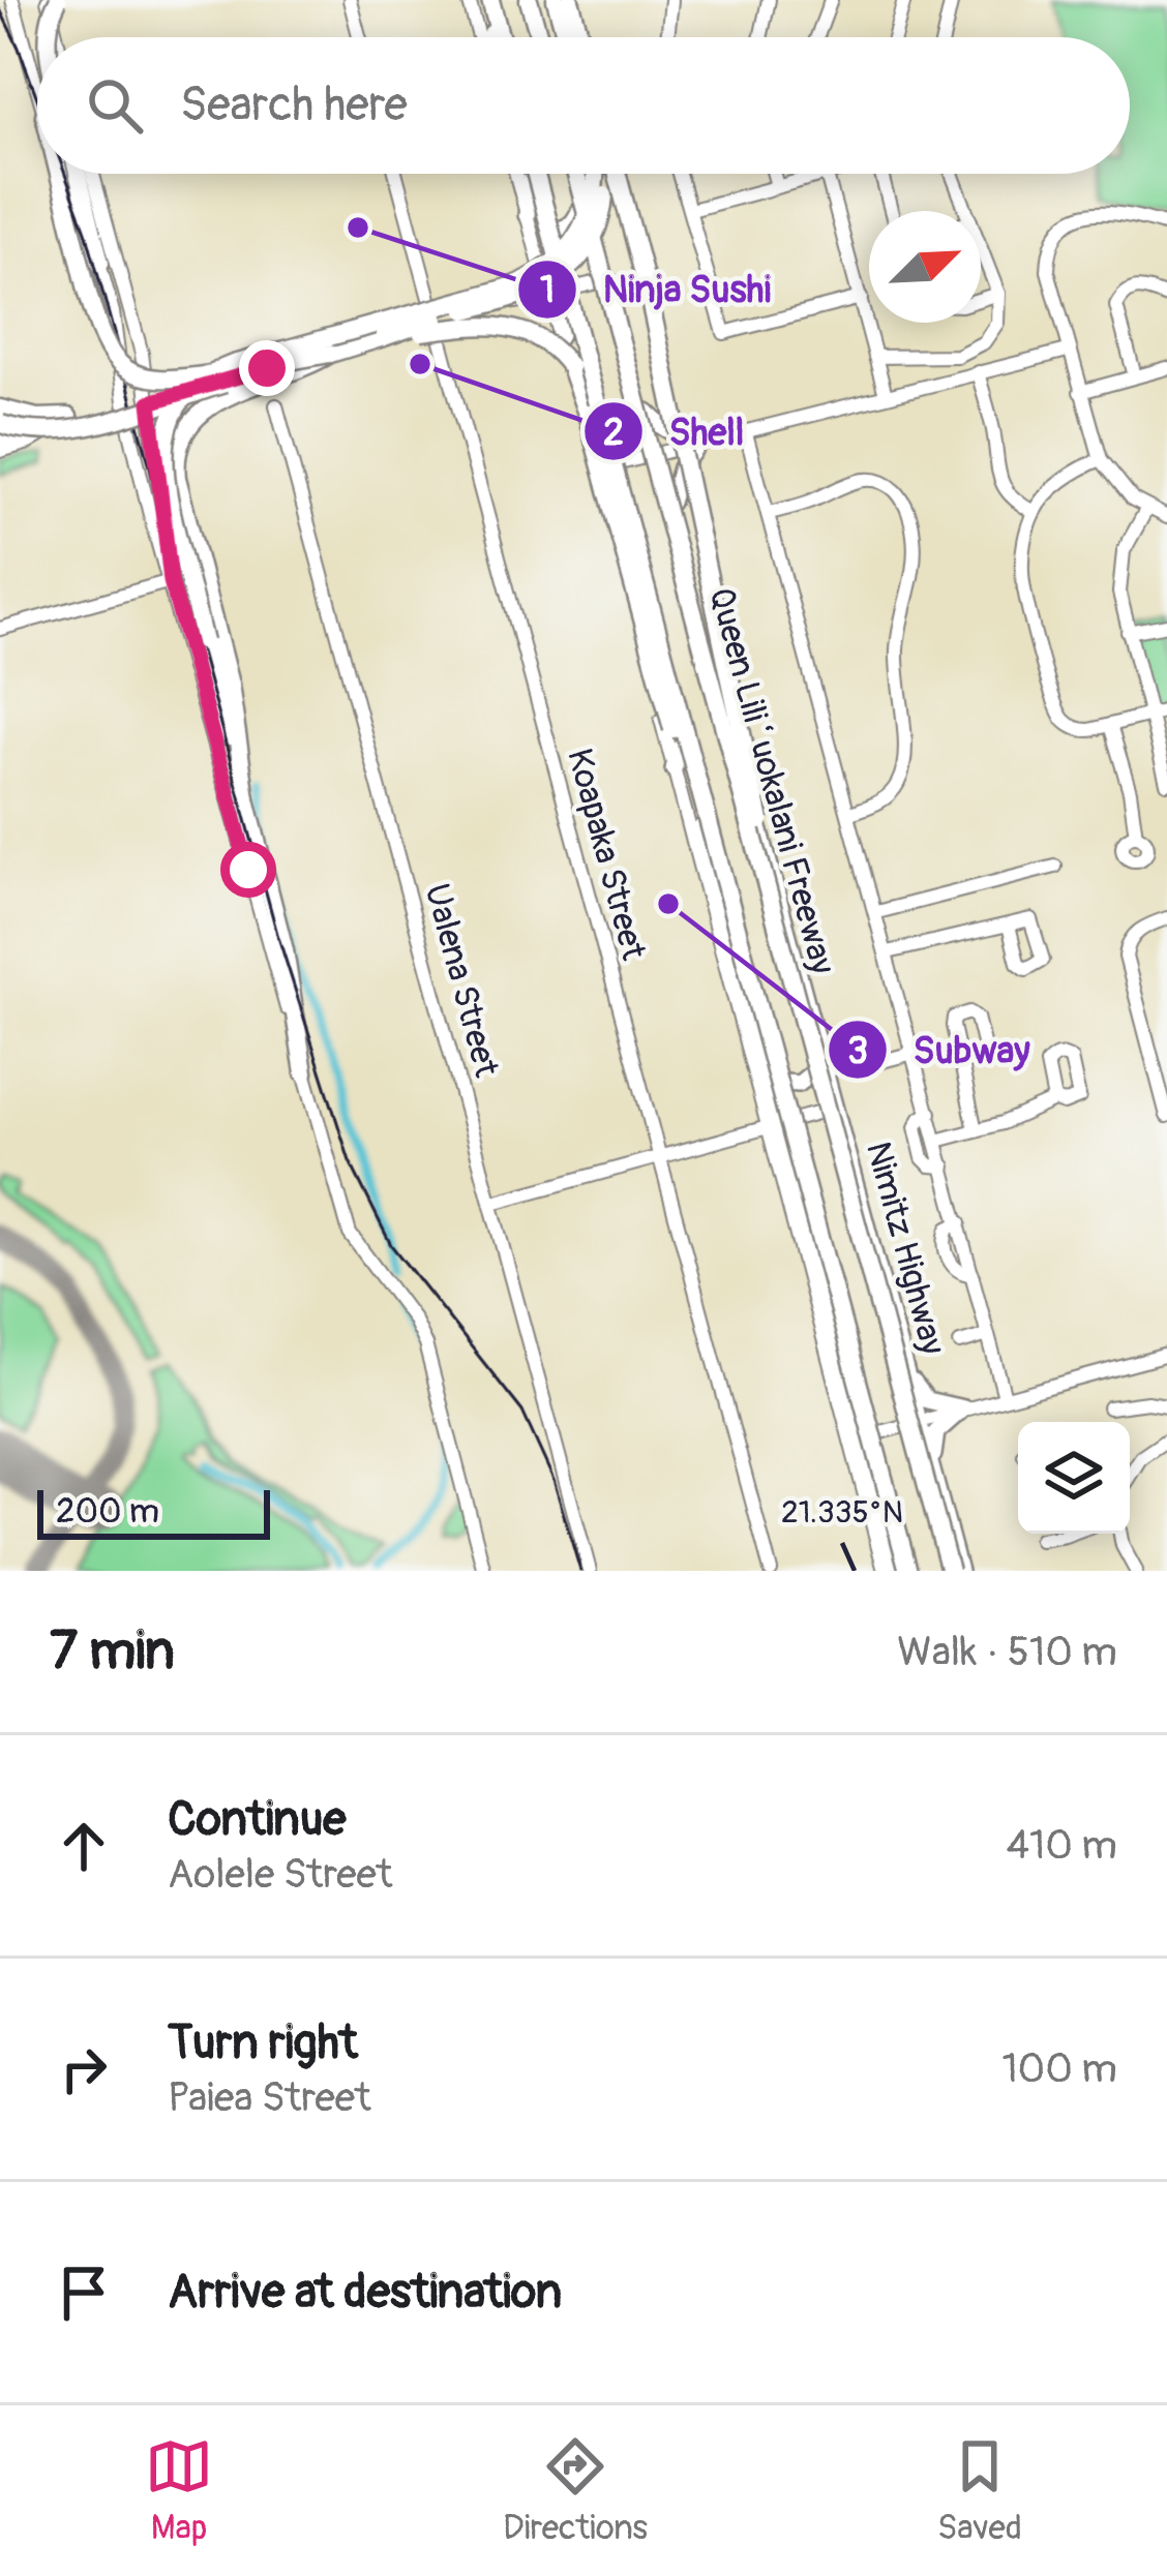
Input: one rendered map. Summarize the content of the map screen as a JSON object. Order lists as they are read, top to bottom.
{
  "streets": {
    "highway": ["Queen Liliʻuokalani Freeway"],
    "main road": ["Nimitz Highway"],
    "street": ["Koapaka Street", "Ualena Street"]
  },
  "crossings": [
    ["Queen Liliʻuokalani Freeway", "Nimitz Highway"]
  ],
  "places": ["Ninja Sushi", "Shell", "Subway"],
  "scale_bar": "200 m",
  "north": "top right",
  "page": {
    "search": "Search here",
    "scale": "200 m",
    "heading": ["7 min", "Walk · 510 m"],
    "list": [
      ["Continue", "Aolele Street", "410 m"],
      ["Turn right", "Paiea Street", "100 m"],
      "Arrive at destination"
    ],
    "nav": ["Map", "Directions", "Saved"]
  },
  "coordinates": ["21.335°N"]
}
